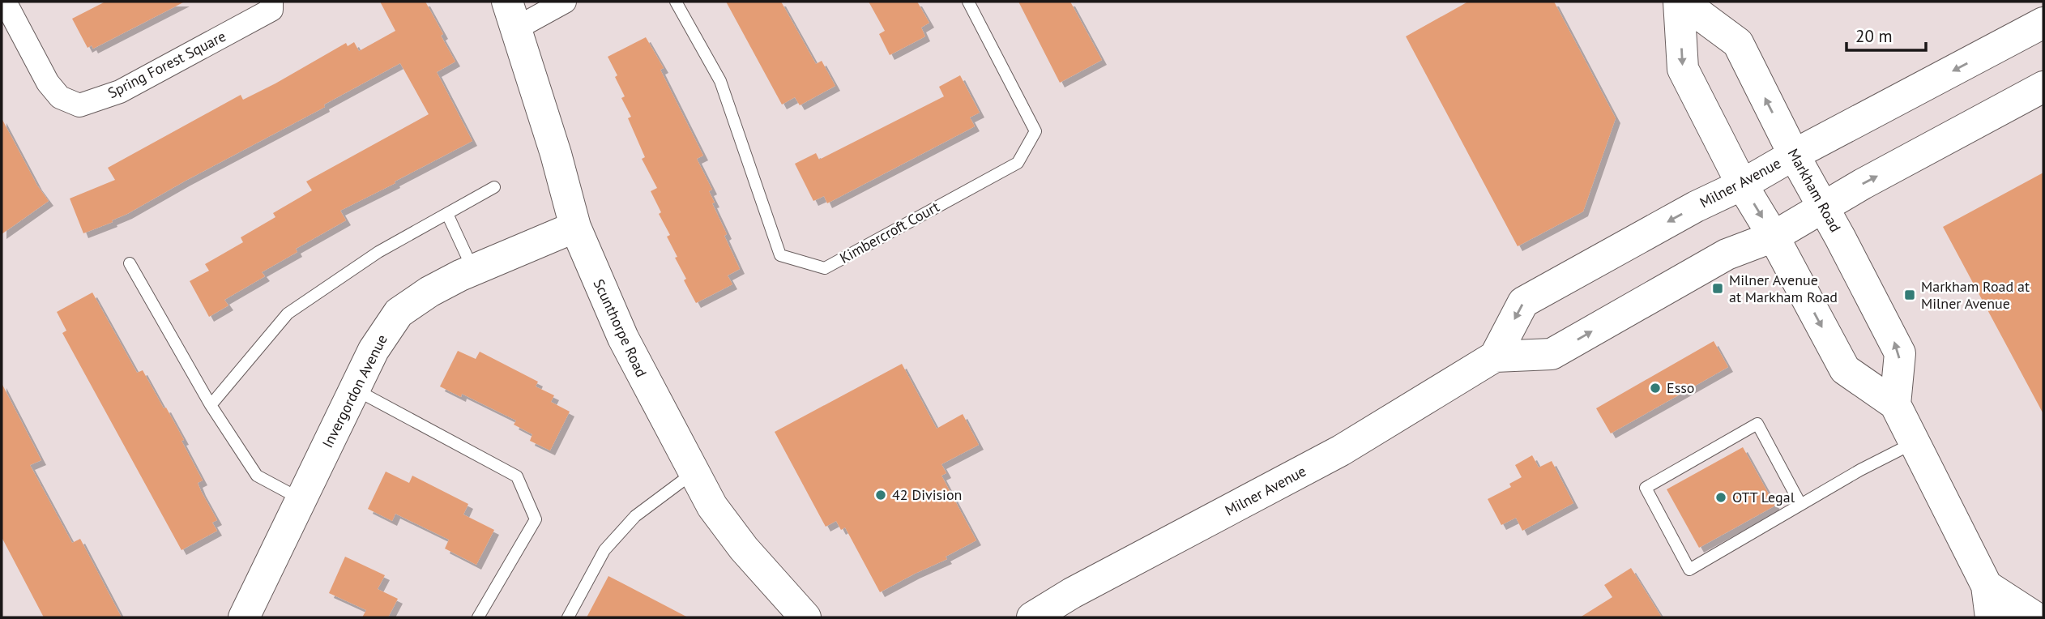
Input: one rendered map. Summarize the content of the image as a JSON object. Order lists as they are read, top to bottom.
{
  "streets": {
    "main road": [
      "Milner Avenue",
      "Markham Road",
      "Scunthorpe Road",
      "Invergordon Avenue"
    ],
    "street": ["Spring Forest Square"],
    "lane": ["Kimbercroft Court"]
  },
  "crossings": [
    ["Milner Avenue", "Markham Road"],
    ["Scunthorpe Road", "Invergordon Avenue"]
  ],
  "places": {
    "transit": ["Milner Avenue at Markham Road", "Markham Road at Milner Avenue"],
    "other": ["Esso", "42 Division", "OTT Legal"]
  },
  "scale_bar": "20 m"
}
